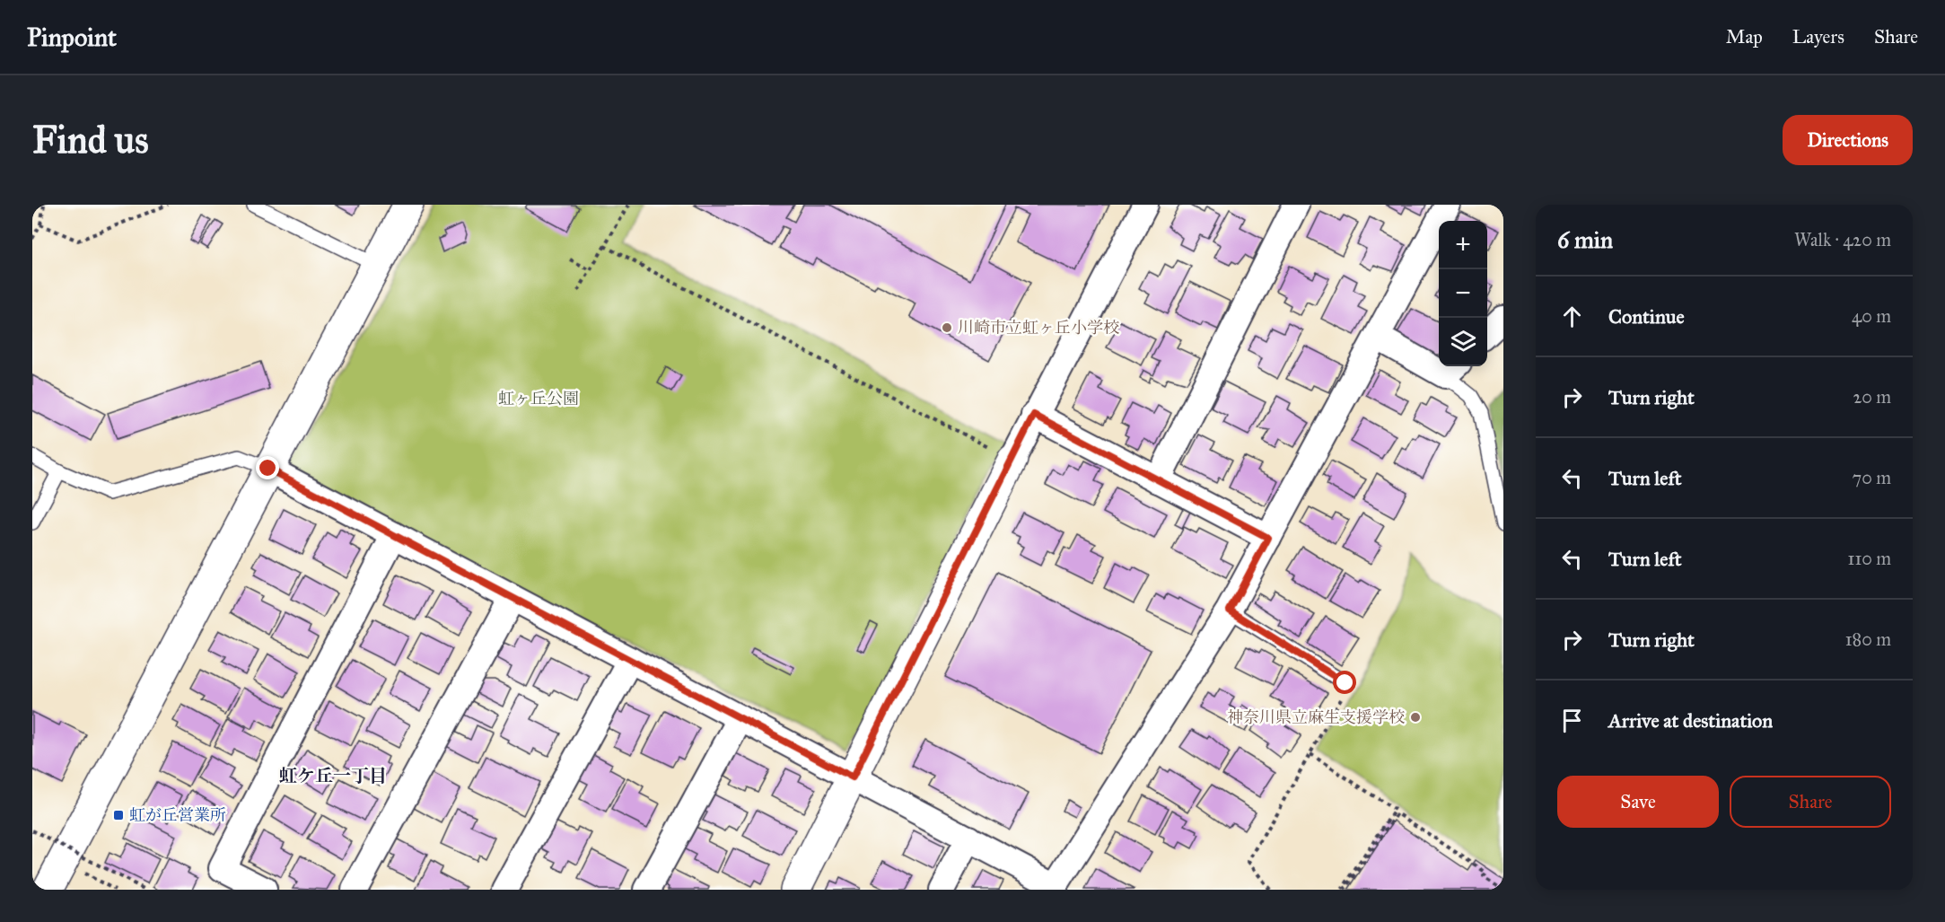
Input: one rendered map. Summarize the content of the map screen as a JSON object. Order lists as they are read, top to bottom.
{
  "districts": ["虹ケ丘一丁目"],
  "parks": ["虹ヶ丘公園"],
  "places": {
    "other": ["川崎市立虹ヶ丘小学校", "神奈川県立麻生支援学校"],
    "transit": ["虹が丘営業所"]
  },
  "page": {
    "header": "Pinpoint",
    "nav": ["Map", "Layers", "Share"],
    "buttons": [
      "Directions",
      ["Save", "Share"]
    ],
    "title": "Find us",
    "heading": ["6 min", "Walk · 420 m"],
    "map_buttons": ["+", "−"],
    "list": [
      ["Continue", "40 m"],
      ["Turn right", "20 m"],
      ["Turn left", "70 m"],
      ["Turn left", "110 m"],
      ["Turn right", "180 m"],
      "Arrive at destination"
    ]
  }
}
